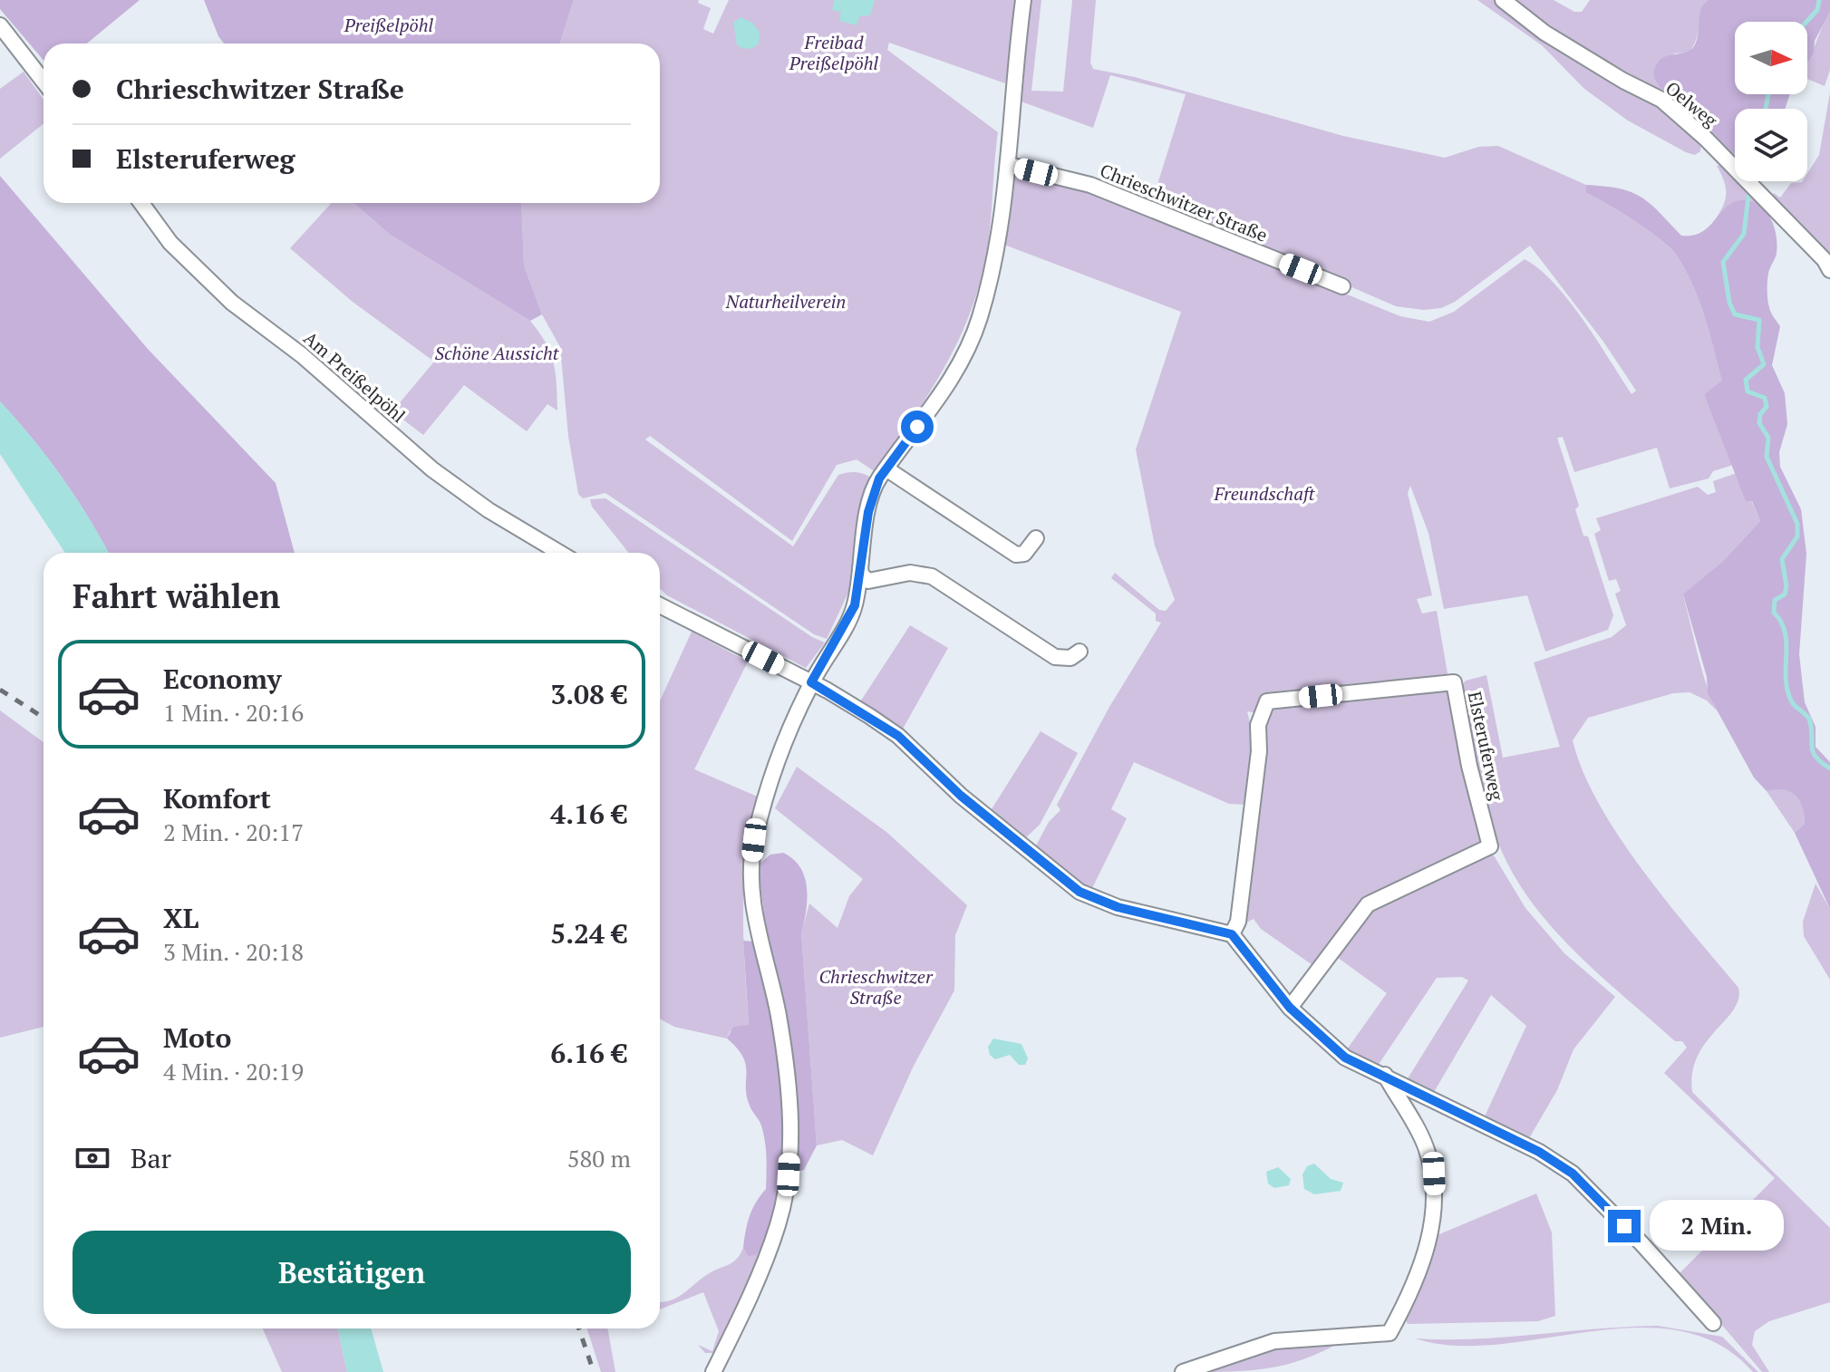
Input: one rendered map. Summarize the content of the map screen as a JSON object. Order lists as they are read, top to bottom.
{
  "streets": {
    "street": [
      "Oelweg",
      "Chrieschwitzer Straße",
      "Am Preißelpöhl",
      "Elsteruferweg"
    ]
  },
  "parks": [
    "Preißelpöhl",
    "Freibad Preißelpöhl",
    "Naturheilverein",
    "Schöne Aussicht",
    "Freundschaft",
    "Chrieschwitzer Straße"
  ],
  "north": "right",
  "page": {
    "banner": ["Chrieschwitzer Straße", "Elsteruferweg"],
    "heading": "Fahrt wählen",
    "list": [
      {
        "name": "Economy",
        "note": "1 Min. · 20:16",
        "value": "3.08 €"
      },
      {
        "name": "Komfort",
        "note": "2 Min. · 20:17",
        "value": "4.16 €"
      },
      {
        "name": "XL",
        "note": "3 Min. · 20:18",
        "value": "5.24 €"
      },
      {
        "name": "Moto",
        "note": "4 Min. · 20:19",
        "value": "6.16 €"
      }
    ],
    "pay": ["Bar", "580 m"],
    "bubble": "2 Min.",
    "buttons": "Bestätigen"
  }
}
